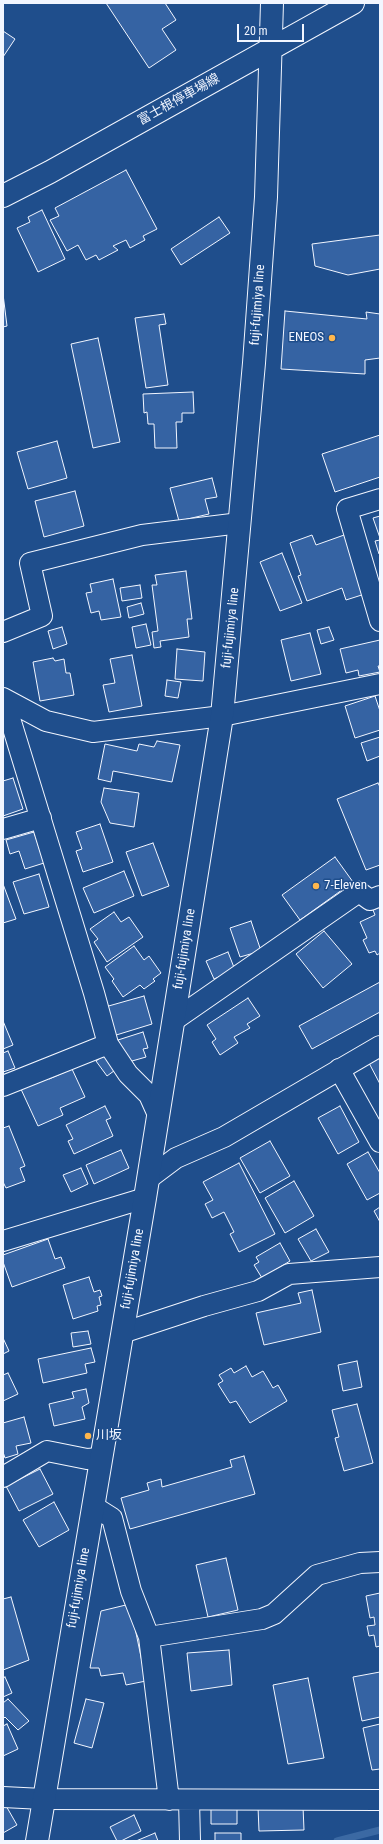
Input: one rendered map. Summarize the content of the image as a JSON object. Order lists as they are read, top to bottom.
{
  "streets": {
    "main road": ["富士根停車場線", "fuji-fujimiya line"]
  },
  "crossings": [
    ["富士根停車場線", "fuji-fujimiya line"]
  ],
  "places": ["ENEOS", "7-Eleven", "川坂"],
  "scale_bar": "20 m"
}
